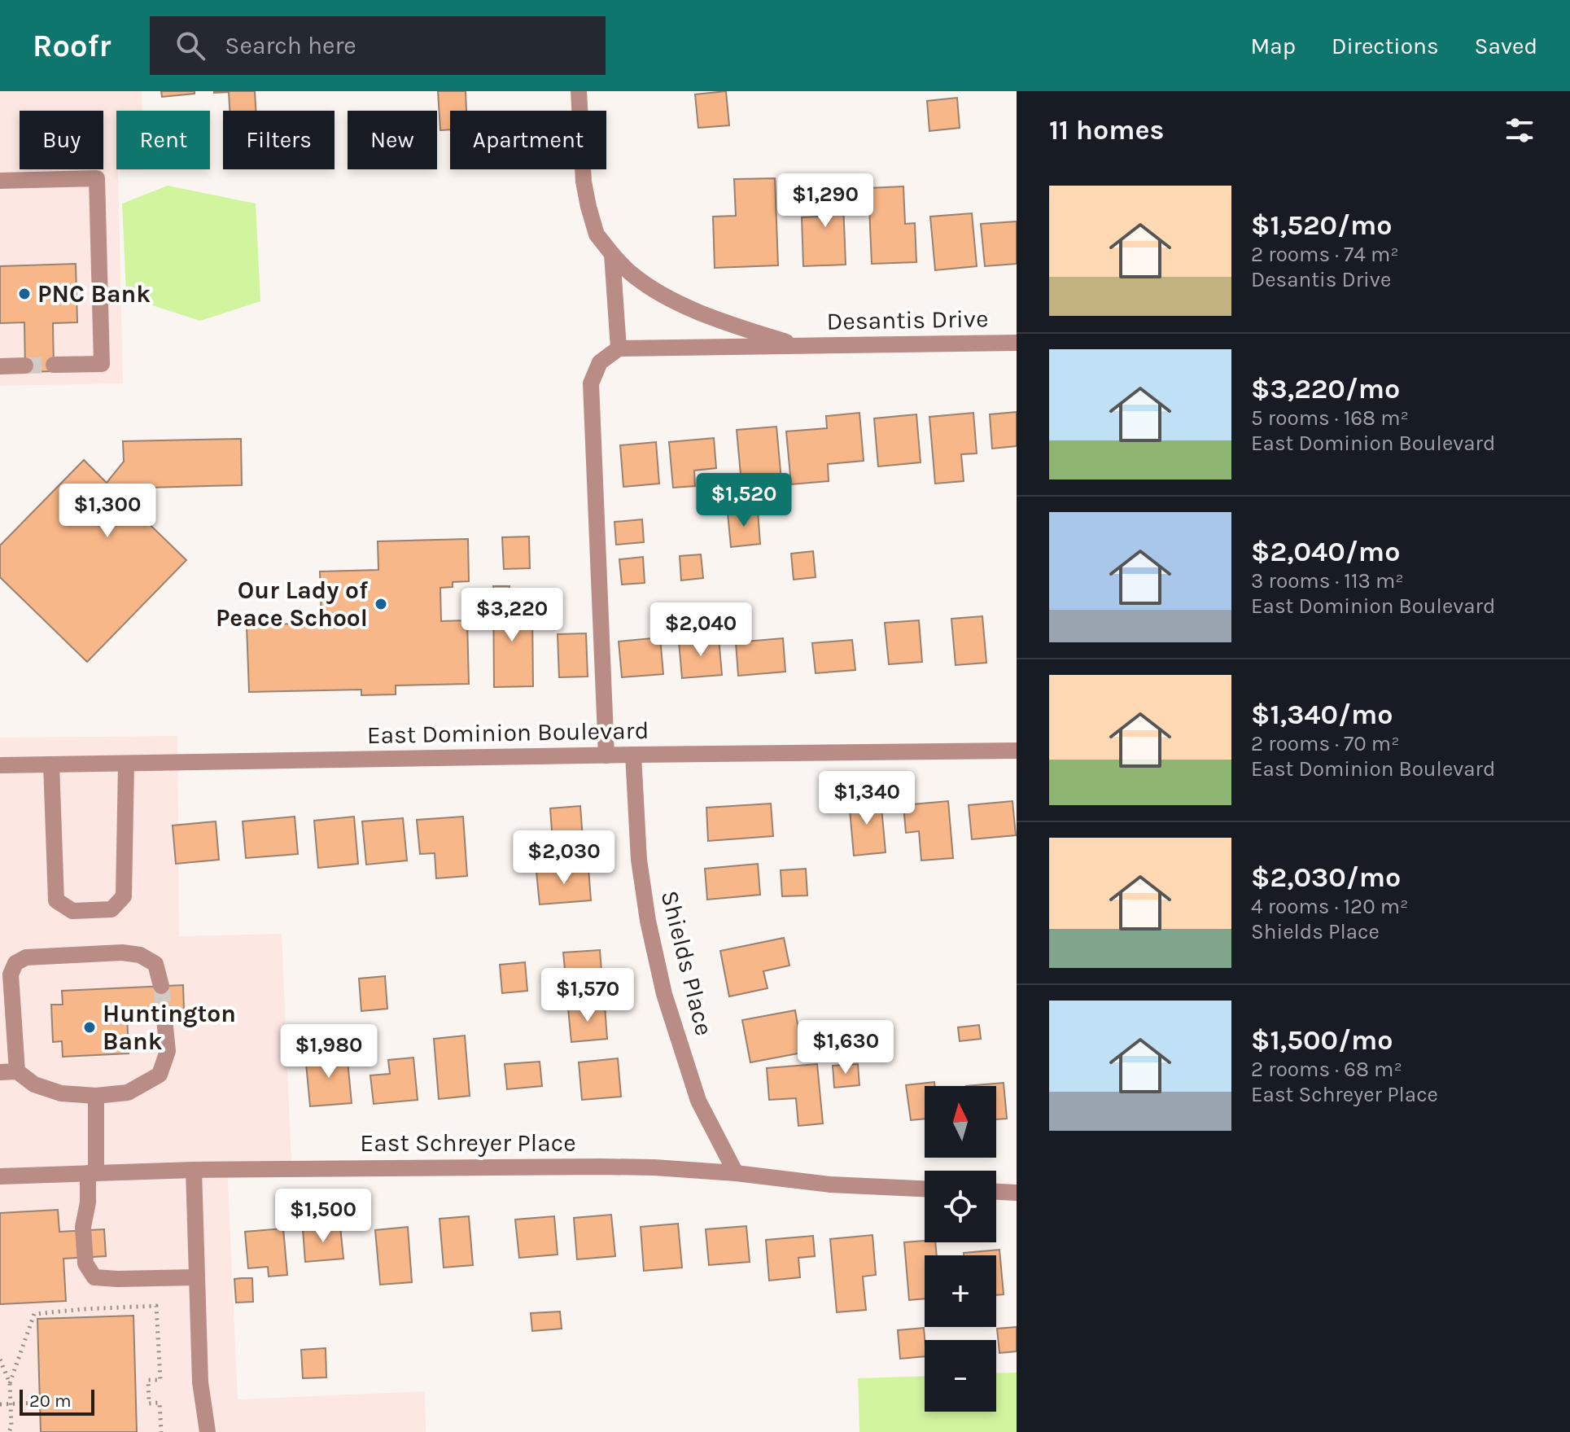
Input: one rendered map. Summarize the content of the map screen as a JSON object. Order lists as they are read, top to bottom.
{
  "streets": {
    "street": [
      "Desantis Drive",
      "East Dominion Boulevard",
      "Shields Place",
      "East Schreyer Place"
    ]
  },
  "crossings": [
    ["East Dominion Boulevard", "Shields Place"],
    ["Shields Place", "East Schreyer Place"]
  ],
  "places": ["PNC Bank", "Our Lady of Peace School", "Huntington Bank"],
  "scale_bar": "20 m",
  "north": "top",
  "page": {
    "header": "Roofr",
    "search": "Search here",
    "nav": ["Map", "Directions", "Saved"],
    "heading": "11 homes",
    "chip": [
      "Buy",
      "Rent",
      "Filters",
      "New",
      "Apartment"
    ],
    "list": [
      {
        "name": "$1,520/mo",
        "note": "2 rooms · 74 m² · Desantis Drive"
      },
      {
        "name": "$3,220/mo",
        "note": "5 rooms · 168 m² · East Dominion Boulevard"
      },
      {
        "name": "$2,040/mo",
        "note": "3 rooms · 113 m² · East Dominion Boulevard"
      },
      {
        "name": "$1,340/mo",
        "note": "2 rooms · 70 m² · East Dominion Boulevard"
      },
      {
        "name": "$2,030/mo",
        "note": "4 rooms · 120 m² · Shields Place"
      },
      {
        "name": "$1,500/mo",
        "note": "2 rooms · 68 m² · East Schreyer Place"
      }
    ],
    "price": [
      "$1,290",
      "$1,520",
      "$1,300",
      "$3,220",
      "$2,040",
      "$1,340",
      "$2,030",
      "$1,570",
      "$1,630",
      "$1,980",
      "$1,500"
    ],
    "map_buttons": ["+", "−"],
    "scale": "20 m"
  }
}
